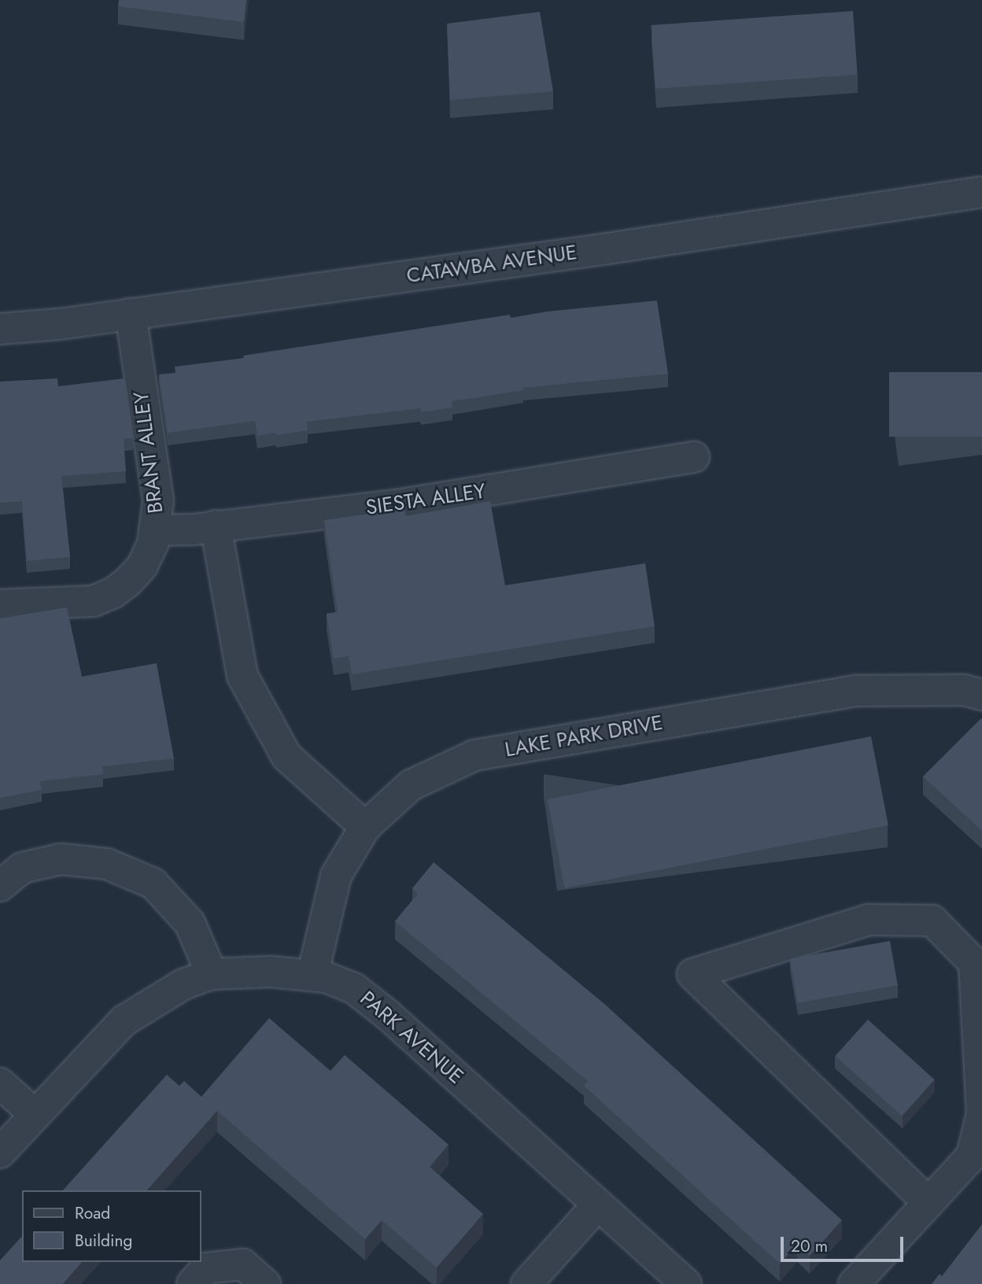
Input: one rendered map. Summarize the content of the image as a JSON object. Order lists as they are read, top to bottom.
{
  "streets": {
    "street": [
      "CATAWBA AVENUE",
      "BRANT ALLEY",
      "SIESTA ALLEY",
      "LAKE PARK DRIVE",
      "PARK AVENUE"
    ]
  },
  "crossings": [
    ["CATAWBA AVENUE", "BRANT ALLEY"],
    ["BRANT ALLEY", "SIESTA ALLEY"],
    ["LAKE PARK DRIVE", "PARK AVENUE"]
  ],
  "legend": ["Road", "Building"],
  "scale_bar": "20 m"
}
